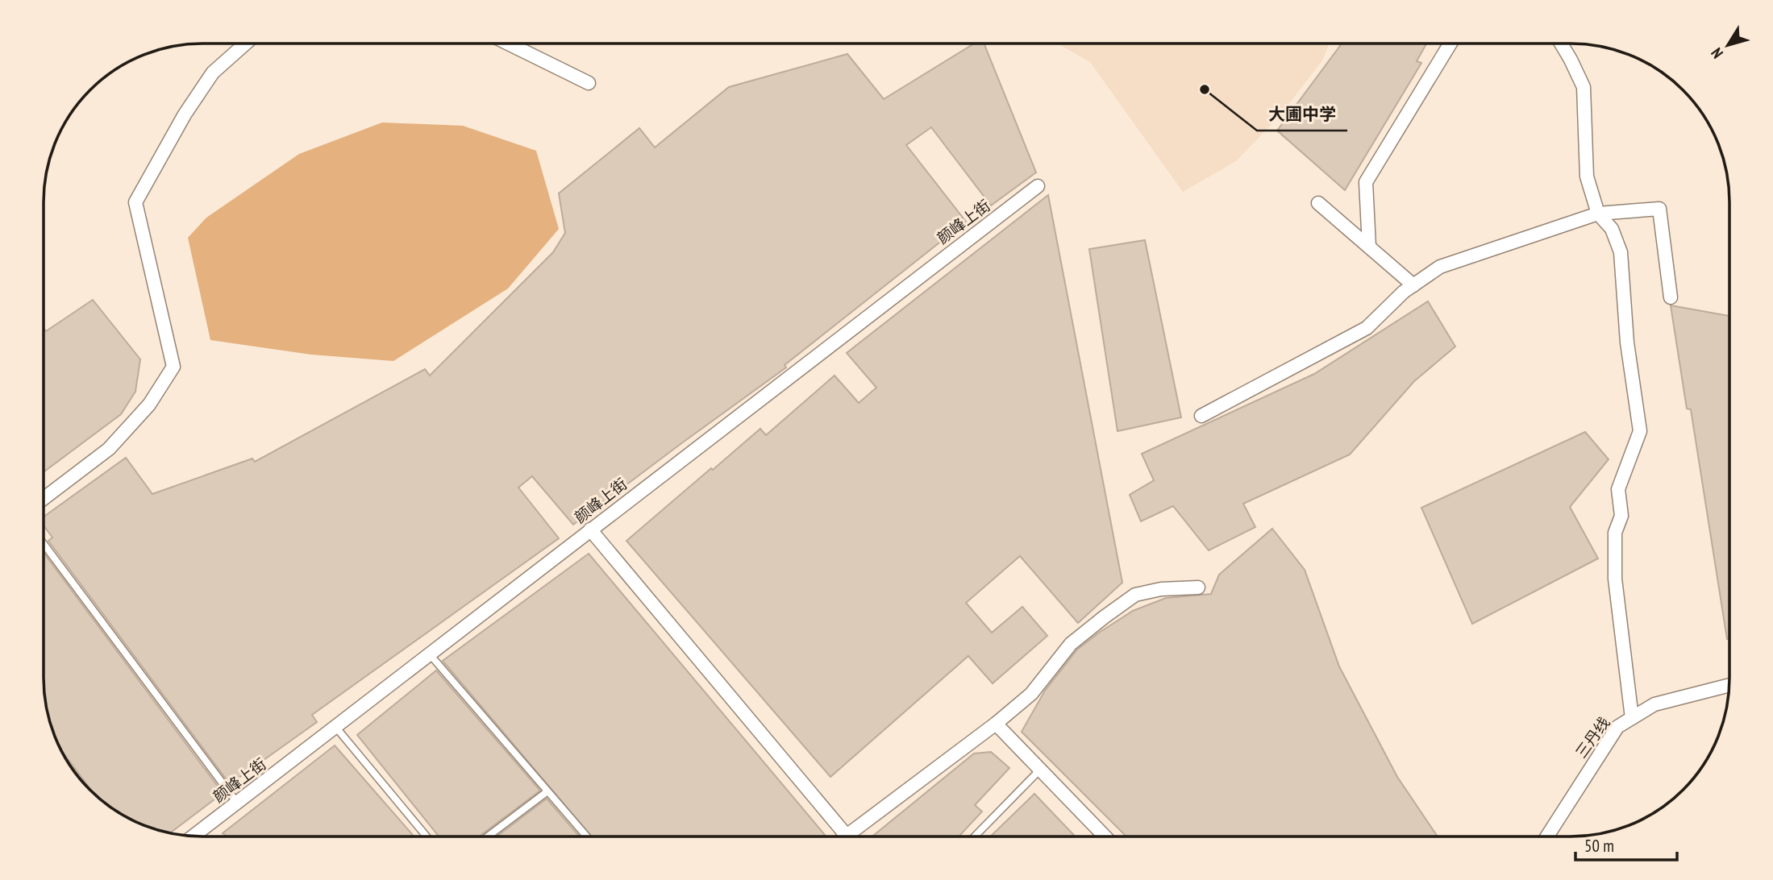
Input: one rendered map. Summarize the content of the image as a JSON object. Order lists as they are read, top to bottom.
{
  "streets": {
    "street": ["颜峰上街", "三丹线"]
  },
  "places": ["大圃中学"],
  "scale_bar": "50 m",
  "north": "bottom left"
}
